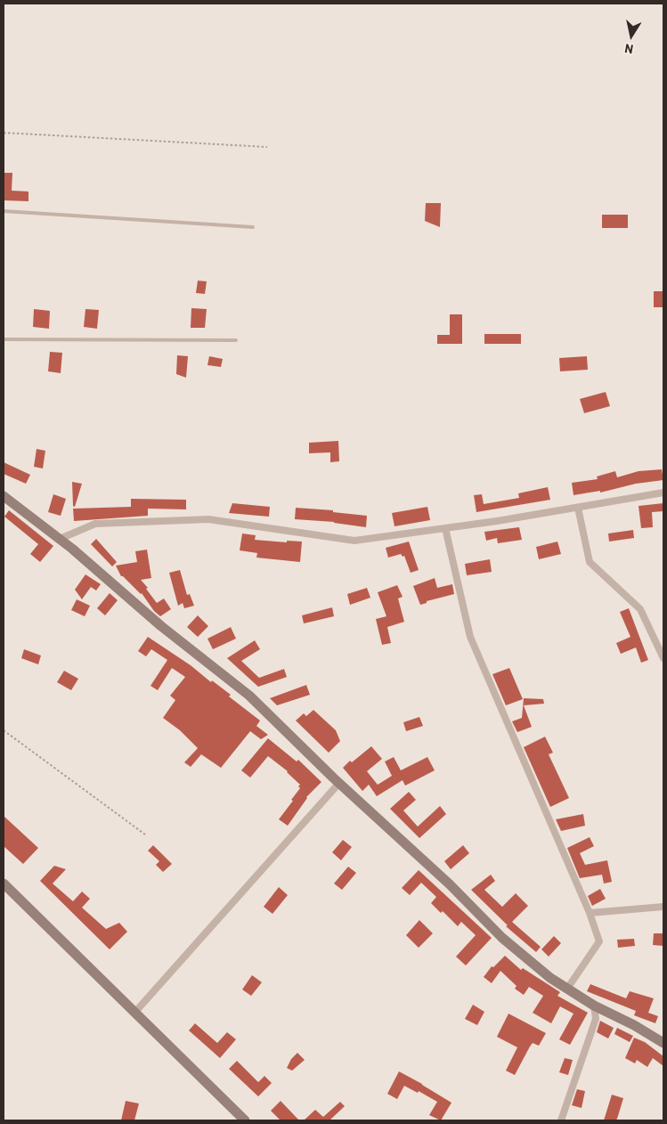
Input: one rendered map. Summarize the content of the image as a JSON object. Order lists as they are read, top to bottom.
{
  "north": "bottom"
}
